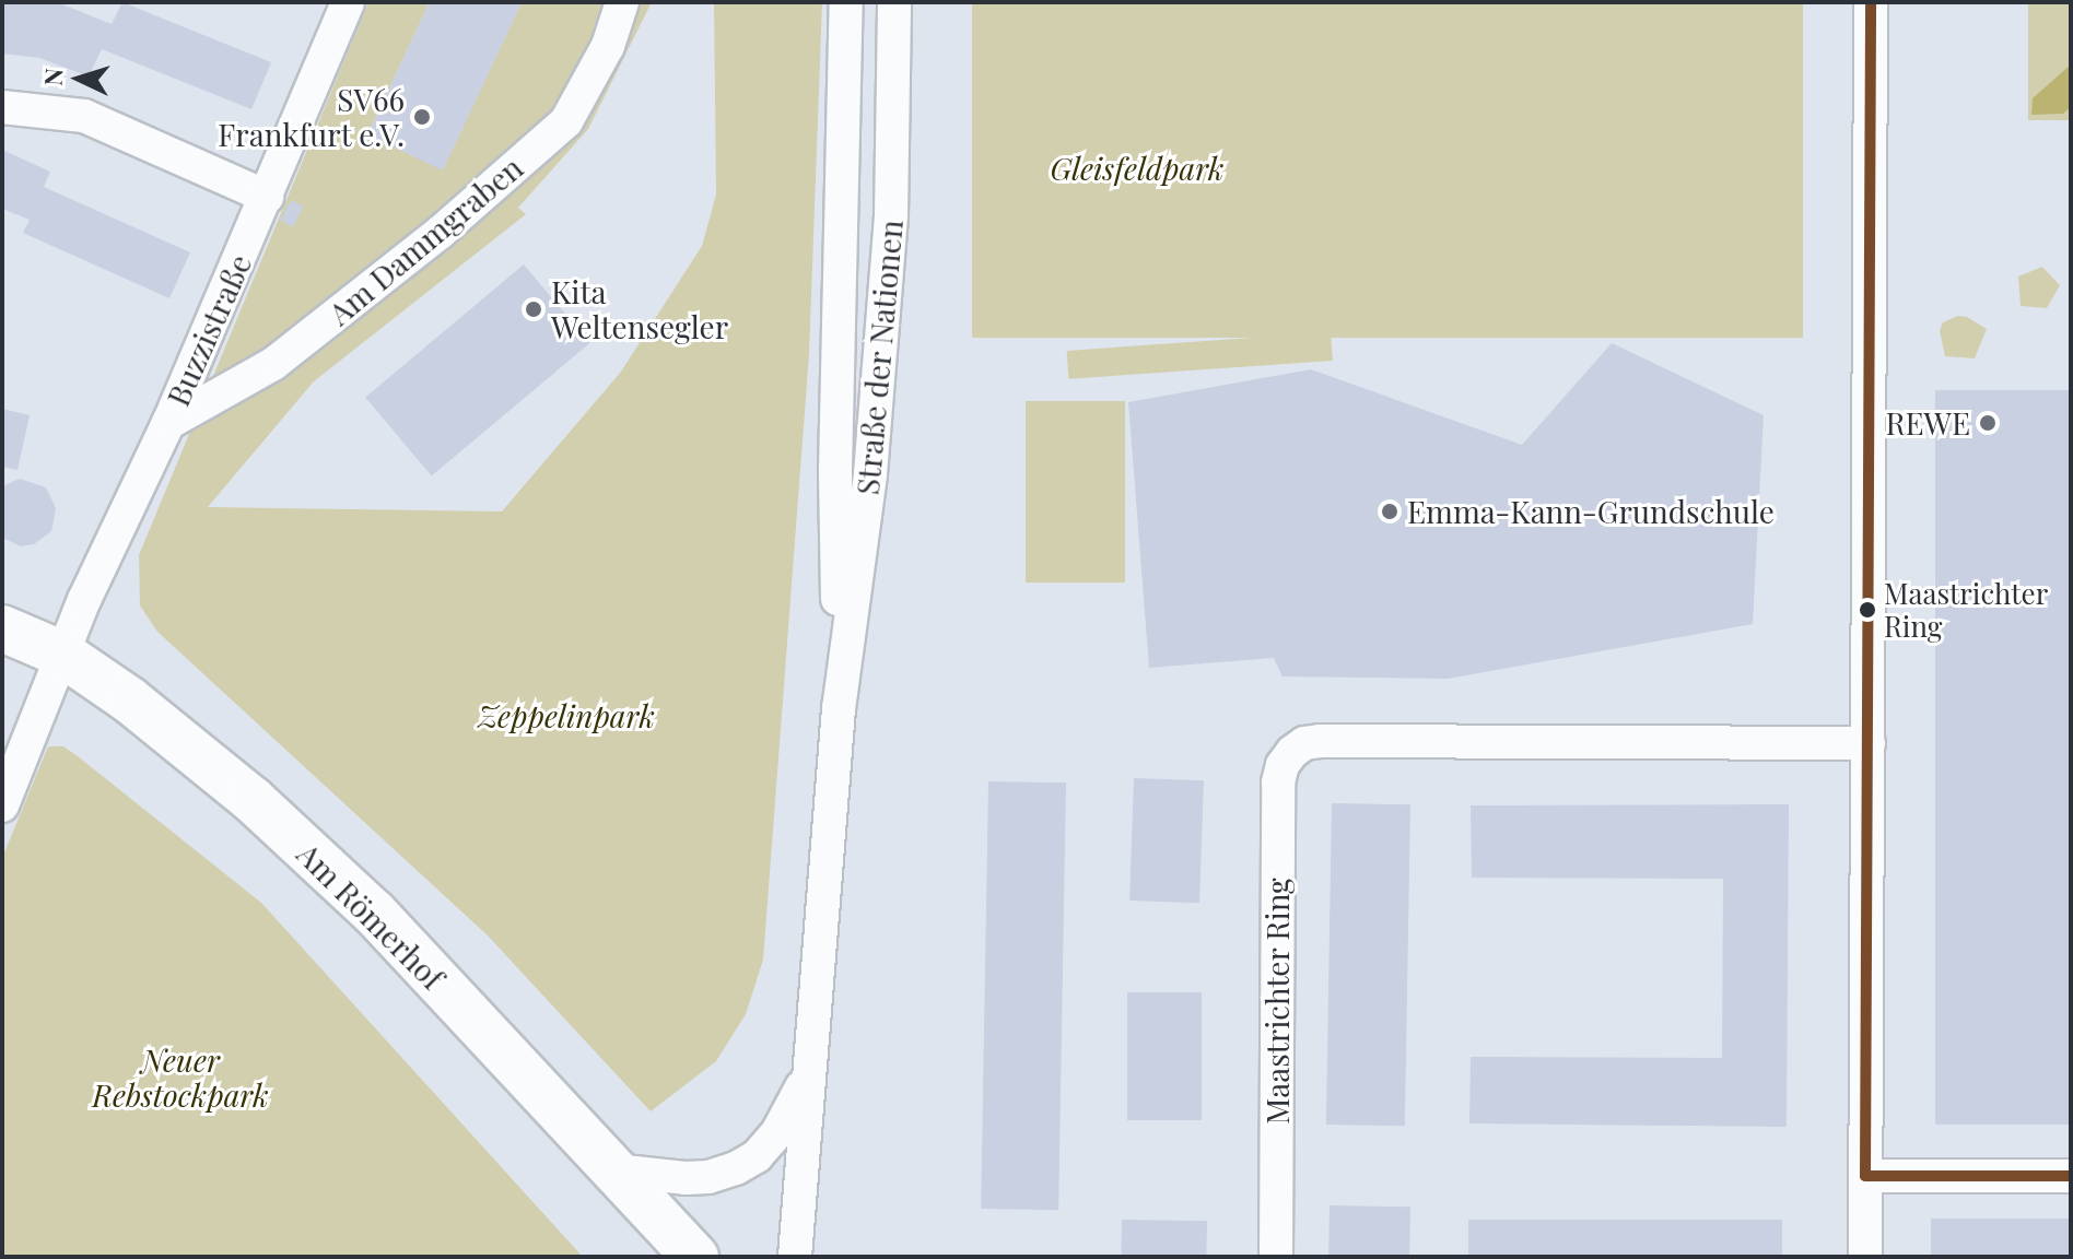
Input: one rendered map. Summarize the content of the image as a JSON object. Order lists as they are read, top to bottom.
{
  "streets": {
    "main road": ["Am Römerhof"],
    "street": [
      "Am Dammgraben",
      "Buzzistraße",
      "Straße der Nationen",
      "Maastrichter Ring"
    ]
  },
  "crossings": [
    ["Am Dammgraben", "Buzzistraße"],
    ["Buzzistraße", "Am Römerhof"],
    ["Straße der Nationen", "Am Römerhof"]
  ],
  "parks": ["Gleisfeldpark", "Zeppelinpark", "Neuer Rebstockpark"],
  "places": [
    "SV66 Frankfurt e.V.",
    "Kita Weltensegler",
    "REWE",
    "Emma-Kann-Grundschule",
    "Maastrichter Ring"
  ],
  "north": "left"
}
